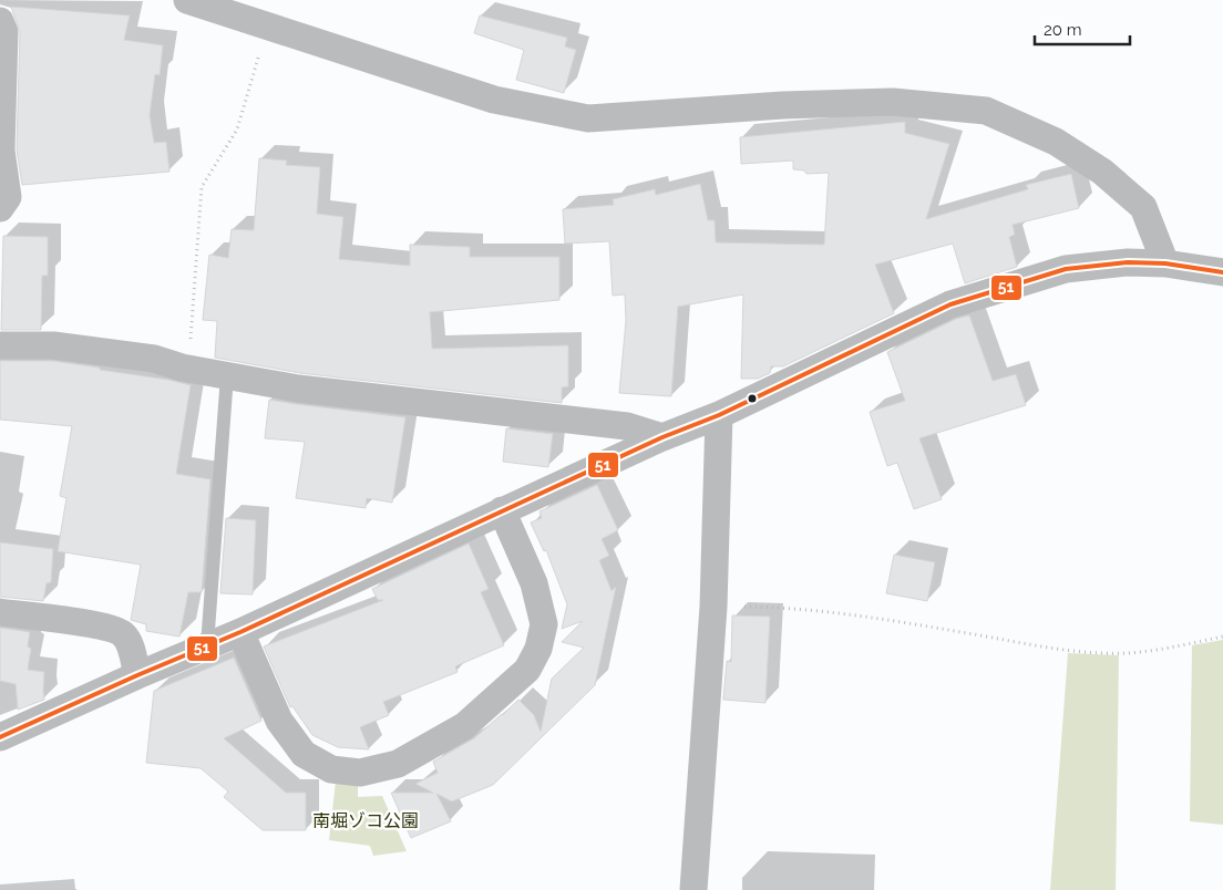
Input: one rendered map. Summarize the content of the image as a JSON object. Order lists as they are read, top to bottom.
{
  "parks": ["南堀ゾコ公園"],
  "lines": ["transit line 51"],
  "scale_bar": "20 m"
}
